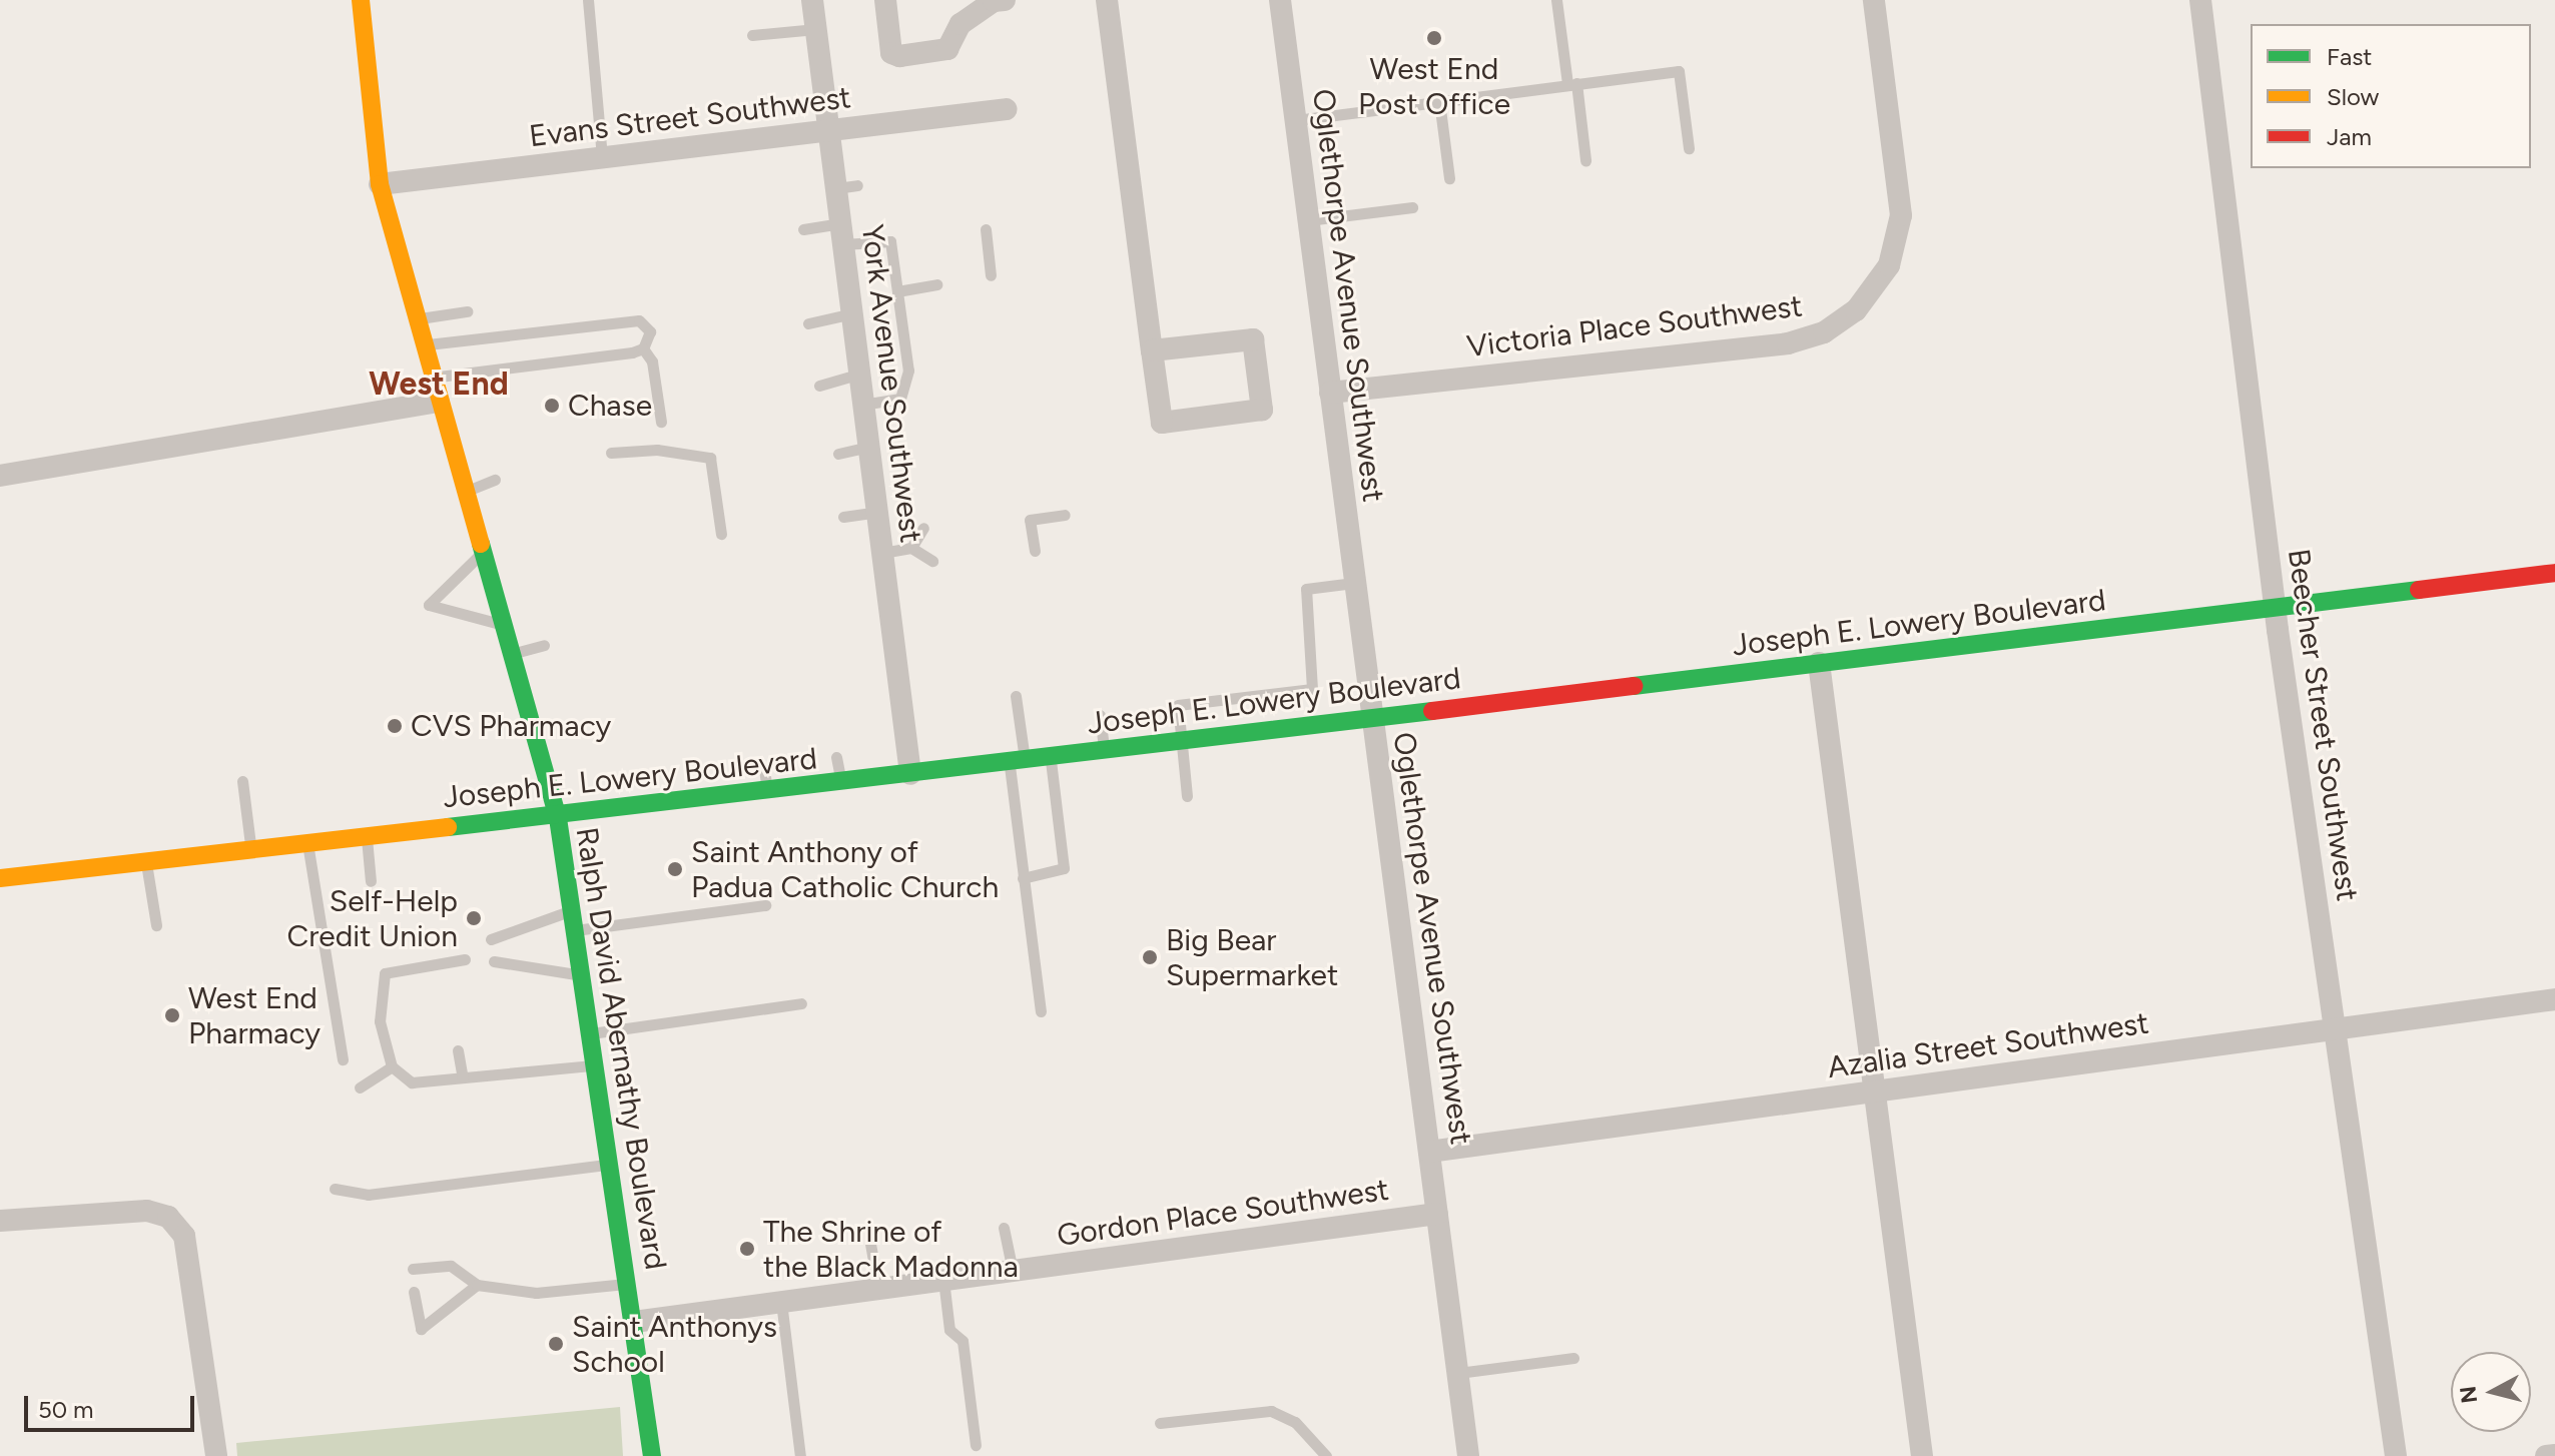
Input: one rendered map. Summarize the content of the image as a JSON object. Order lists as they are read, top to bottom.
{
  "streets": {
    "main road": ["Joseph E. Lowery Boulevard", "Ralph David Abernathy Boulevard"],
    "street": [
      "Evans Street Southwest",
      "Oglethorpe Avenue Southwest",
      "Victoria Place Southwest",
      "York Avenue Southwest",
      "Beecher Street Southwest",
      "Azalia Street Southwest",
      "Gordon Place Southwest"
    ]
  },
  "crossings": [
    ["Evans Street Southwest", "York Avenue Southwest"],
    ["Evans Street Southwest", "Ralph David Abernathy Boulevard"],
    ["Oglethorpe Avenue Southwest", "Victoria Place Southwest"],
    ["Oglethorpe Avenue Southwest", "Joseph E. Lowery Boulevard"],
    ["Oglethorpe Avenue Southwest", "Azalia Street Southwest"],
    ["Oglethorpe Avenue Southwest", "Gordon Place Southwest"],
    ["York Avenue Southwest", "Joseph E. Lowery Boulevard"],
    ["Joseph E. Lowery Boulevard", "Beecher Street Southwest"],
    ["Joseph E. Lowery Boulevard", "Ralph David Abernathy Boulevard"],
    ["Beecher Street Southwest", "Azalia Street Southwest"],
    ["Ralph David Abernathy Boulevard", "Gordon Place Southwest"]
  ],
  "districts": ["West End"],
  "places": [
    "West End Post Office",
    "Chase",
    "CVS Pharmacy",
    "Saint Anthony of Padua Catholic Church",
    "Self-Help Credit Union",
    "Big Bear Supermarket",
    "West End Pharmacy",
    "The Shrine of the Black Madonna",
    "Saint Anthonys School"
  ],
  "legend": ["Fast", "Slow", "Jam"],
  "scale_bar": "50 m",
  "north": "left"
}
